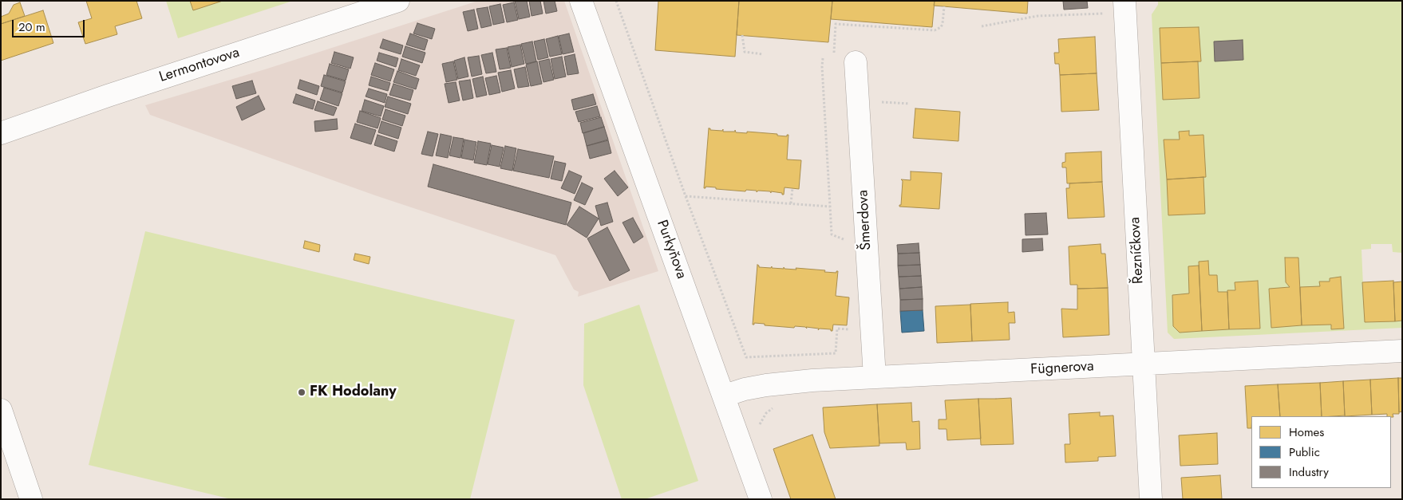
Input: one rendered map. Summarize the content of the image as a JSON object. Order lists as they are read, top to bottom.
{
  "streets": {
    "street": [
      "Lermontovova",
      "Šmerdova",
      "Purkyňova",
      "Řezníčkova",
      "Fügnerova"
    ]
  },
  "crossings": [
    ["Šmerdova", "Fügnerova"],
    ["Purkyňova", "Fügnerova"],
    ["Řezníčkova", "Fügnerova"]
  ],
  "places": ["FK Hodolany"],
  "legend": ["Homes", "Public", "Industry"],
  "scale_bar": "20 m"
}
